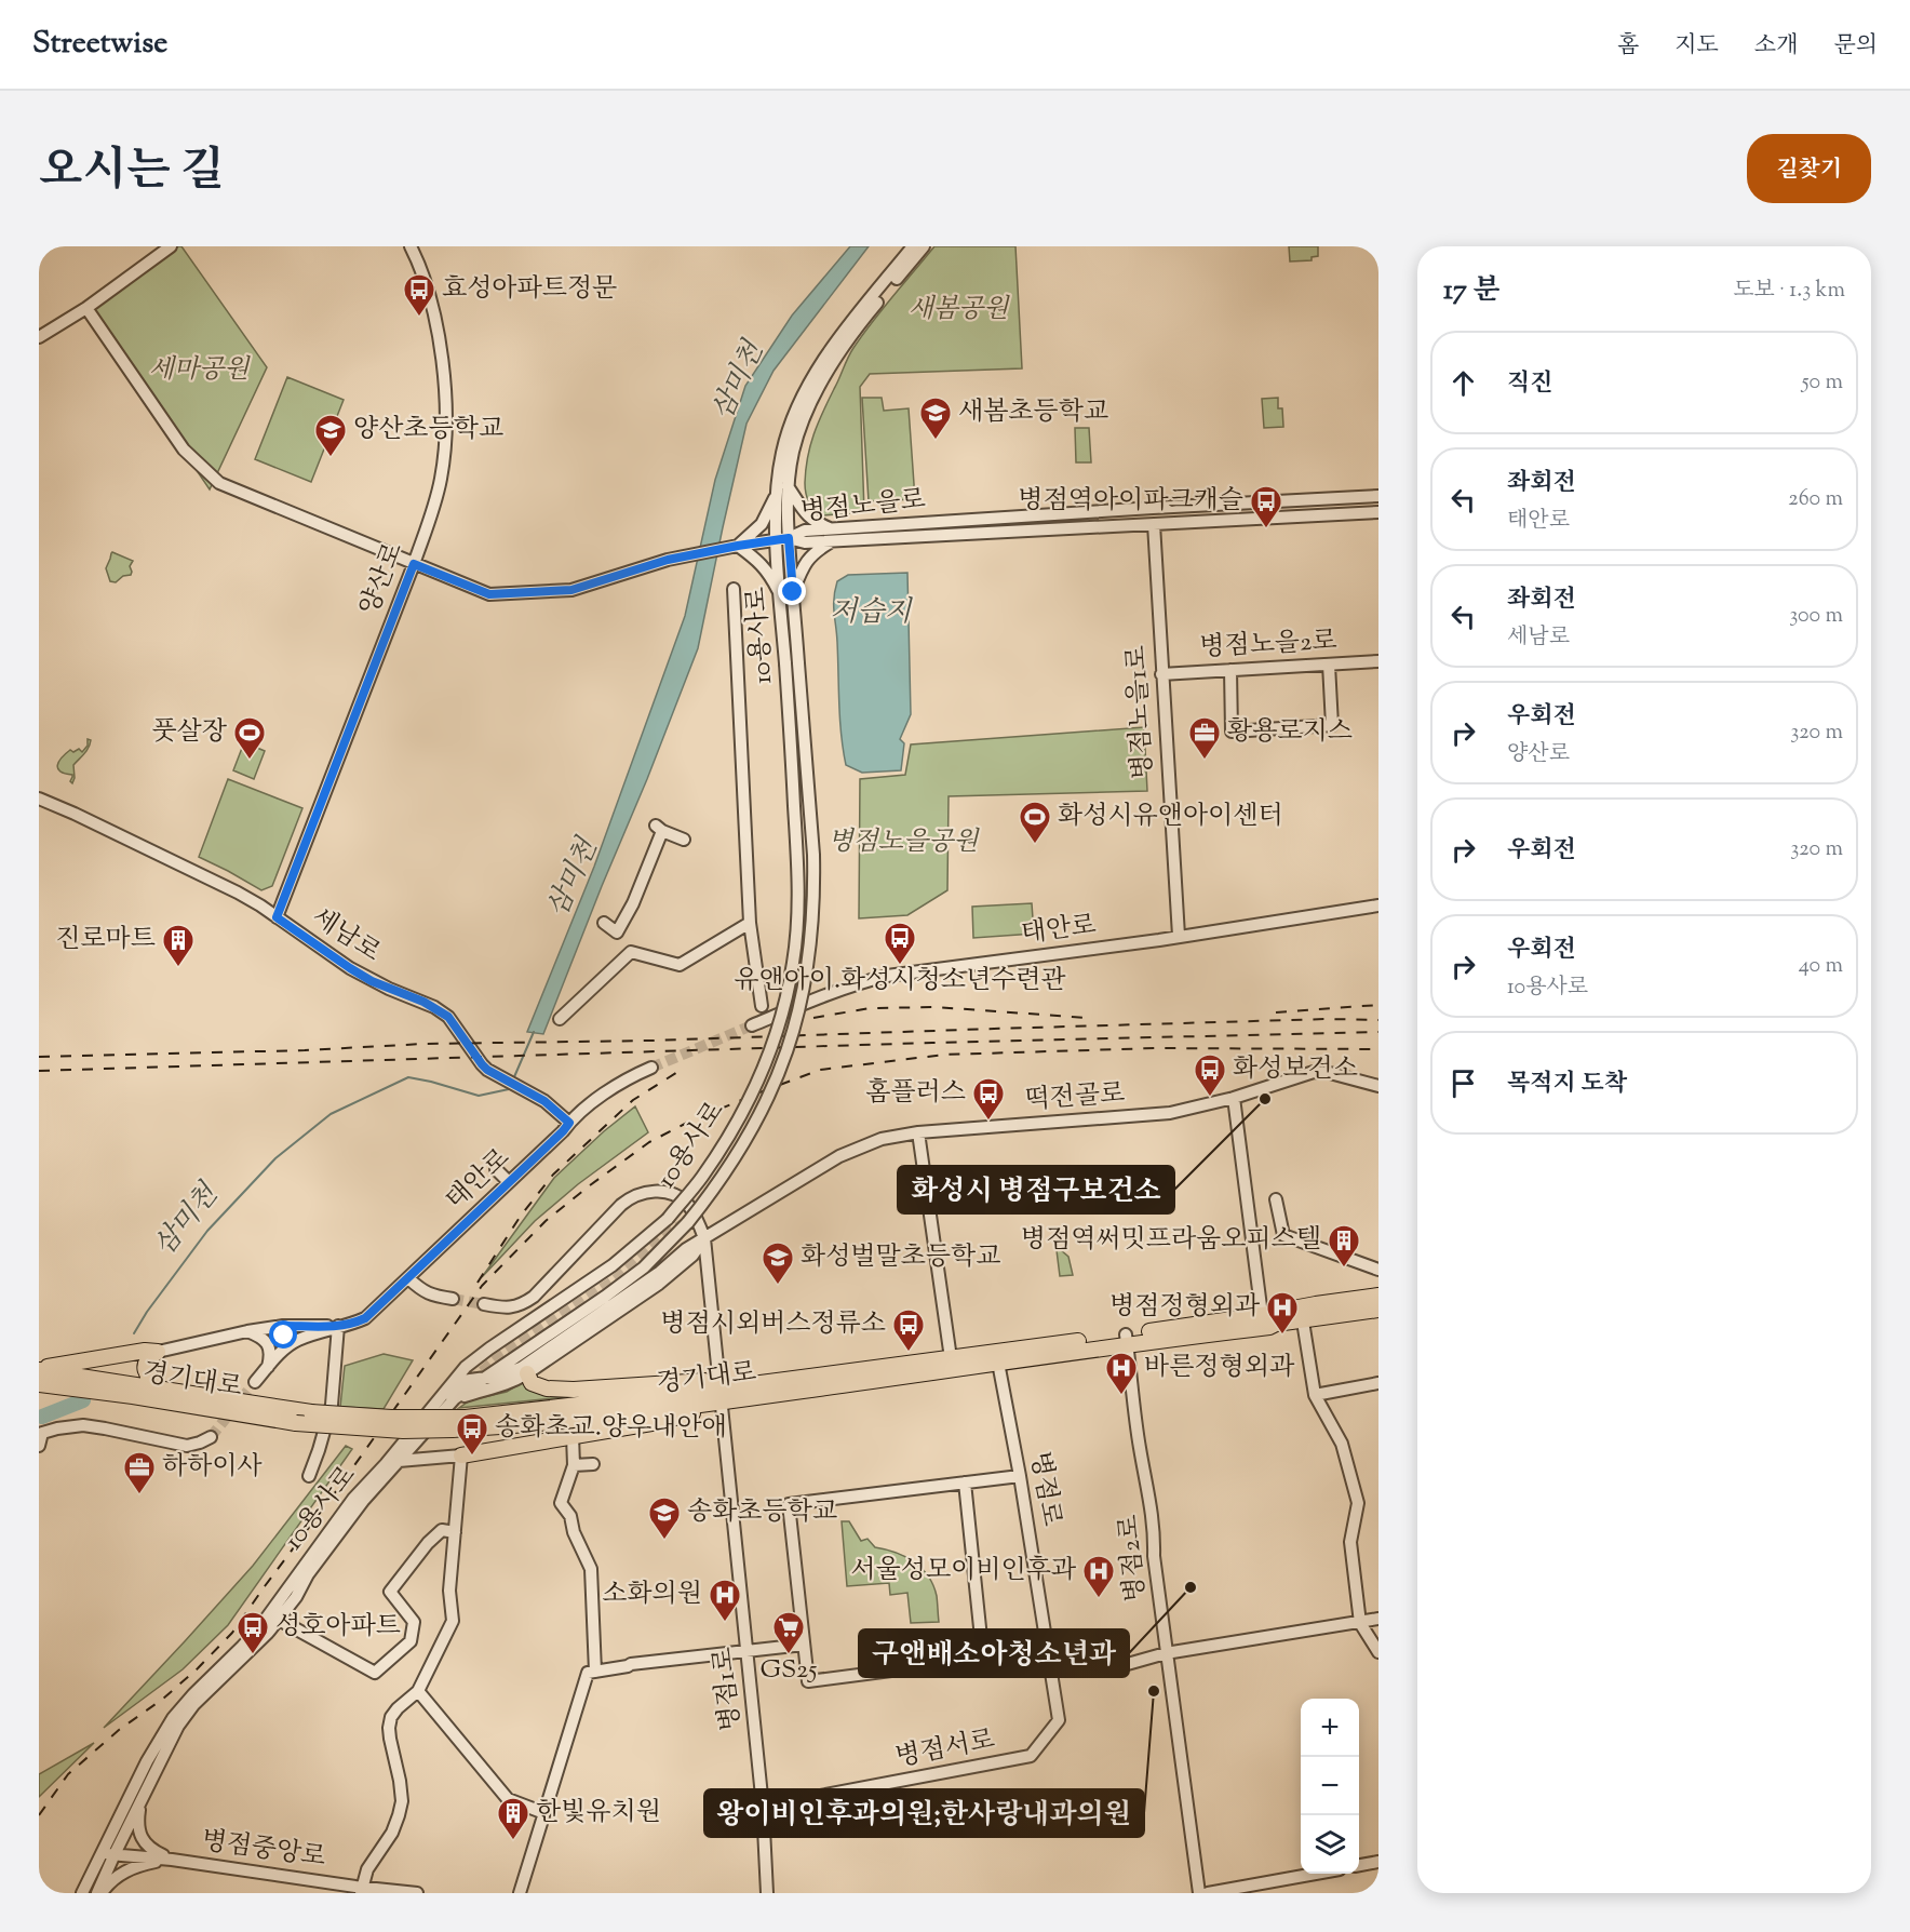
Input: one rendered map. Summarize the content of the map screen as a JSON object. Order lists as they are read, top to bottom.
{
  "streets": {
    "main road": ["경기대로"],
    "street": [
      "병점노을로",
      "양산로",
      "10용사로",
      "병점노을2로",
      "병점노을1로",
      "태안로",
      "세남로",
      "떡전골로",
      "병점로",
      "병점2로",
      "병점1로",
      "병점서로",
      "병점중앙로"
    ]
  },
  "crossings": [
    ["병점노을로", "양산로"],
    ["병점노을로", "10용사로"],
    ["병점노을로", "병점노을1로"],
    ["양산로", "세남로"],
    ["10용사로", "떡전골로"],
    ["10용사로", "병점중앙로"],
    ["병점노을2로", "병점노을1로"],
    ["병점노을1로", "태안로"],
    ["태안로", "세남로"],
    ["떡전골로", "병점1로"],
    ["경기대로", "병점로"],
    ["경기대로", "병점2로"],
    ["경기대로", "병점1로"],
    ["병점로", "병점서로"],
    ["병점1로", "병점서로"]
  ],
  "water": ["삼미천", "저습지"],
  "parks": ["새봄공원", "세마공원", "병점노을공원"],
  "places": {
    "bus stop": [
      "효성아파트정문",
      "병점역아이파크캐슬",
      "유앤아이.화성시청소년수련관",
      "화성보건소",
      "홈플러스",
      "병점시외버스정류소",
      "송화초교.양우내안애",
      "성호아파트"
    ],
    "school or university": [
      "새봄초등학교",
      "양산초등학교",
      "화성벌말초등학교",
      "송화초등학교"
    ],
    "sports": ["풋살장", "화성시유앤아이센터"],
    "office": ["황용로지스", "하하이사"],
    "building": ["진로마트", "병점역써밋프라움오피스텔", "한빛유치원"],
    "other": ["화성시 병점구보건소", "구앤배소아청소년과", "왕이비인후과의원;한사랑내과의원"],
    "hospital": [
      "병점정형외과",
      "바른정형외과",
      "서울성모이비인후과",
      "소화의원"
    ],
    "supermarket": ["GS25"]
  },
  "page": {
    "header": "Streetwise",
    "nav": [
      "홈",
      "지도",
      "소개",
      "문의"
    ],
    "title": "오시는 길",
    "buttons": "길찾기",
    "heading": ["17 분", "도보 · 1.3 km"],
    "list": [
      ["직진", "50 m"],
      ["좌회전", "태안로", "260 m"],
      ["좌회전", "세남로", "300 m"],
      ["우회전", "양산로", "320 m"],
      ["우회전", "320 m"],
      ["우회전", "10용사로", "40 m"],
      "목적지 도착"
    ],
    "map_buttons": ["+", "−"]
  }
}
